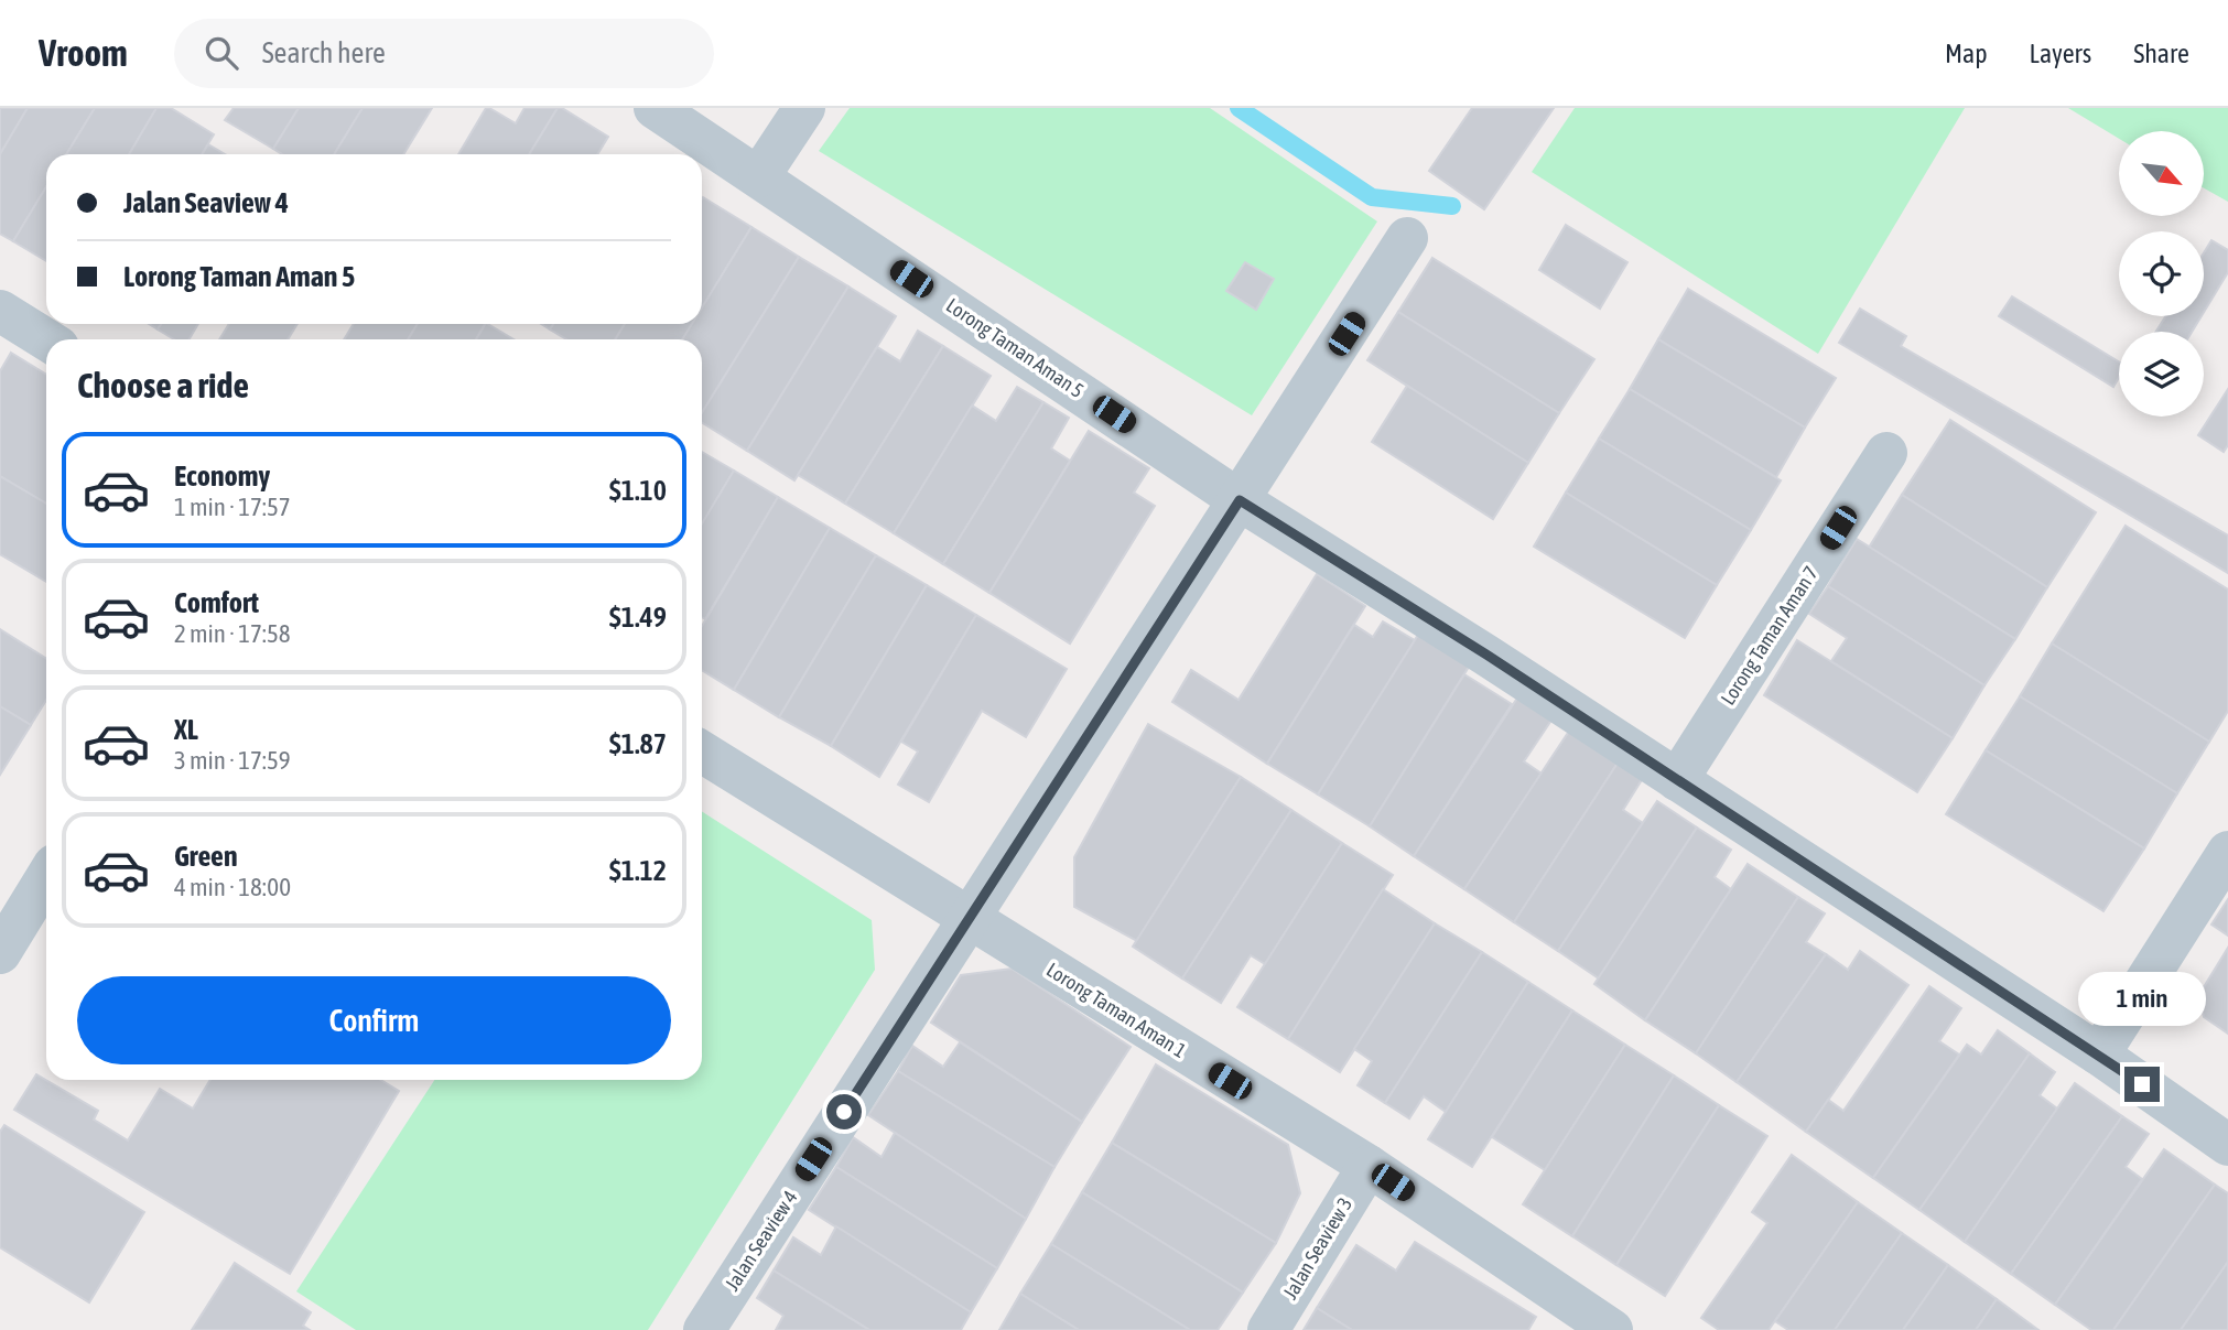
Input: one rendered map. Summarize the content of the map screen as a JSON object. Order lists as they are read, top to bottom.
{
  "streets": {
    "street": [
      "Lorong Taman Aman 5",
      "Lorong Taman Aman 7",
      "Lorong Taman Aman 1",
      "Jalan Seaview 4",
      "Jalan Seaview 3"
    ]
  },
  "crossings": [
    ["Lorong Taman Aman 5", "Lorong Taman Aman 7"],
    ["Lorong Taman Aman 5", "Jalan Seaview 4"],
    ["Lorong Taman Aman 1", "Jalan Seaview 4"],
    ["Lorong Taman Aman 1", "Jalan Seaview 3"]
  ],
  "north": "bottom right",
  "page": {
    "header": "Vroom",
    "search": "Search here",
    "nav": ["Map", "Layers", "Share"],
    "banner": ["Jalan Seaview 4", "Lorong Taman Aman 5"],
    "heading": "Choose a ride",
    "list": [
      {
        "name": "Economy",
        "note": "1 min · 17:57",
        "value": "$1.10"
      },
      {
        "name": "Comfort",
        "note": "2 min · 17:58",
        "value": "$1.49"
      },
      {
        "name": "XL",
        "note": "3 min · 17:59",
        "value": "$1.87"
      },
      {
        "name": "Green",
        "note": "4 min · 18:00",
        "value": "$1.12"
      }
    ],
    "buttons": "Confirm",
    "bubble": "1 min"
  }
}
